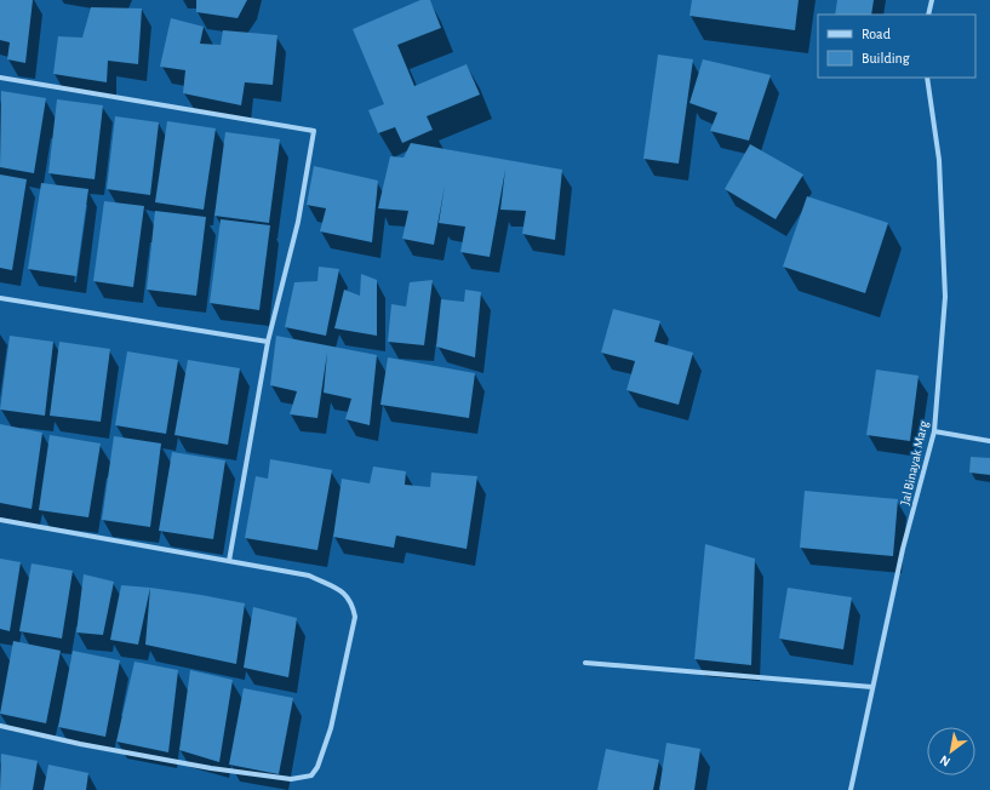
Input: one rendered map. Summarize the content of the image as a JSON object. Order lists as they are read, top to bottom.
{
  "streets": {
    "street": ["Jal Binayak Marg"]
  },
  "legend": ["Road", "Building"],
  "north": "bottom left"
}
